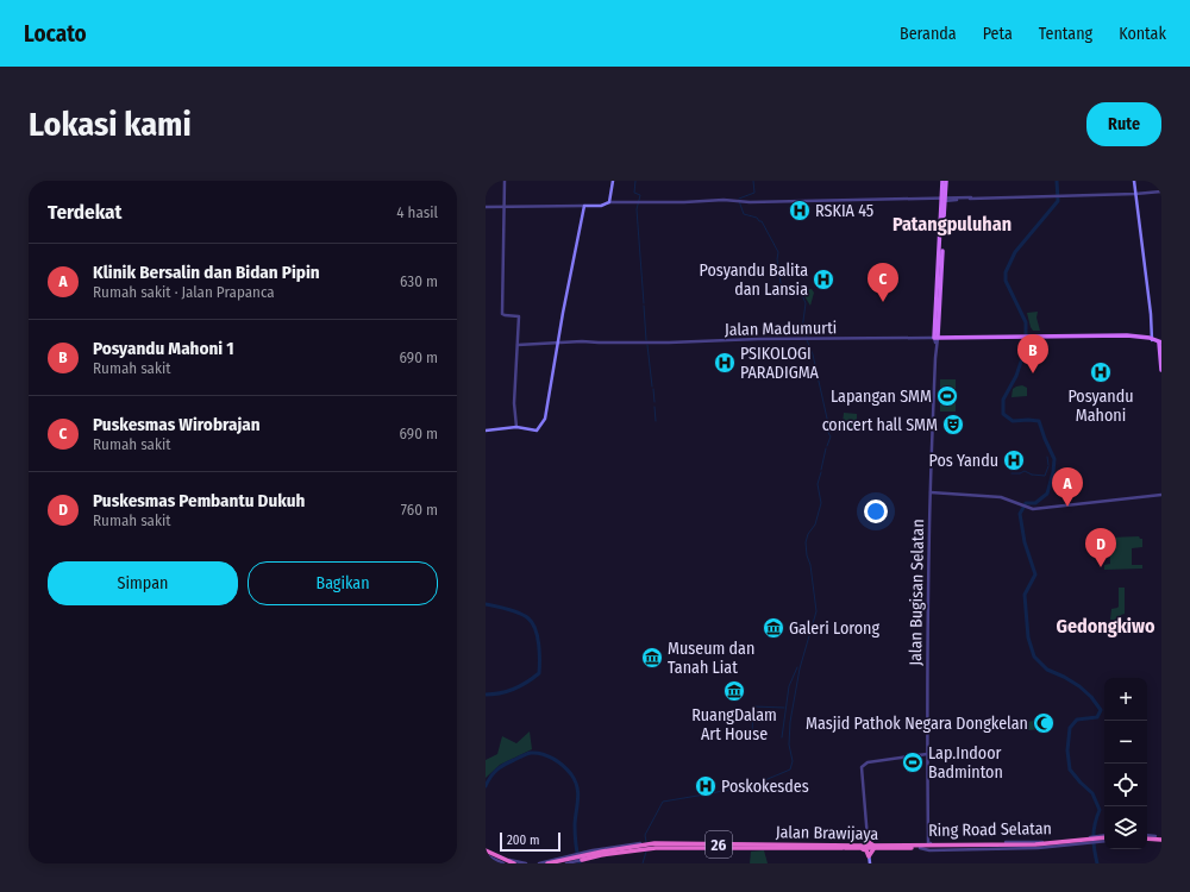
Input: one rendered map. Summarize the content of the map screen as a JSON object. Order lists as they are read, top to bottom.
{
  "streets": {
    "highway": ["Ring Road Selatan", "Jalan Brawijaya", "26"],
    "street": ["Jalan Madumurti", "Jalan Bugisan Selatan"]
  },
  "crossings": [
    ["Jalan Madumurti", "Jalan Bugisan Selatan"],
    ["Jalan Bugisan Selatan", "Ring Road Selatan"],
    ["Ring Road Selatan", "Jalan Brawijaya"]
  ],
  "districts": ["Patangpuluhan", "Gedongkiwo"],
  "places": {
    "hospital": [
      "RSKIA 45",
      "Posyandu Balita dan Lansia",
      "PSIKOLOGI PARADIGMA",
      "Posyandu Mahoni",
      "Pos Yandu",
      "Poskokesdes"
    ],
    "sports": ["Lapangan SMM", "Lap.Indoor Badminton"],
    "theatre": ["concert hall SMM"],
    "museum": ["Galeri Lorong", "Museum dan Tanah Liat", "RuangDalam Art House"],
    "mosque": ["Masjid Pathok Negara Dongkelan"]
  },
  "scale_bar": "200 m",
  "page": {
    "header": "Locato",
    "nav": [
      "Beranda",
      "Peta",
      "Tentang",
      "Kontak"
    ],
    "buttons": [
      "Rute",
      ["Simpan", "Bagikan"]
    ],
    "title": "Lokasi kami",
    "heading": ["Terdekat", "4 hasil"],
    "list": [
      {
        "mark": "A",
        "name": "Klinik Bersalin dan Bidan Pipin",
        "note": "Rumah sakit · Jalan Prapanca",
        "value": "630 m"
      },
      {
        "mark": "B",
        "name": "Posyandu Mahoni 1",
        "note": "Rumah sakit",
        "value": "690 m"
      },
      {
        "mark": "C",
        "name": "Puskesmas Wirobrajan",
        "note": "Rumah sakit",
        "value": "690 m"
      },
      {
        "mark": "D",
        "name": "Puskesmas Pembantu Dukuh",
        "note": "Rumah sakit",
        "value": "760 m"
      }
    ],
    "pins": [
      "C",
      "B",
      "A",
      "D"
    ],
    "map_buttons": ["+", "−"],
    "scale": "200 m"
  }
}
